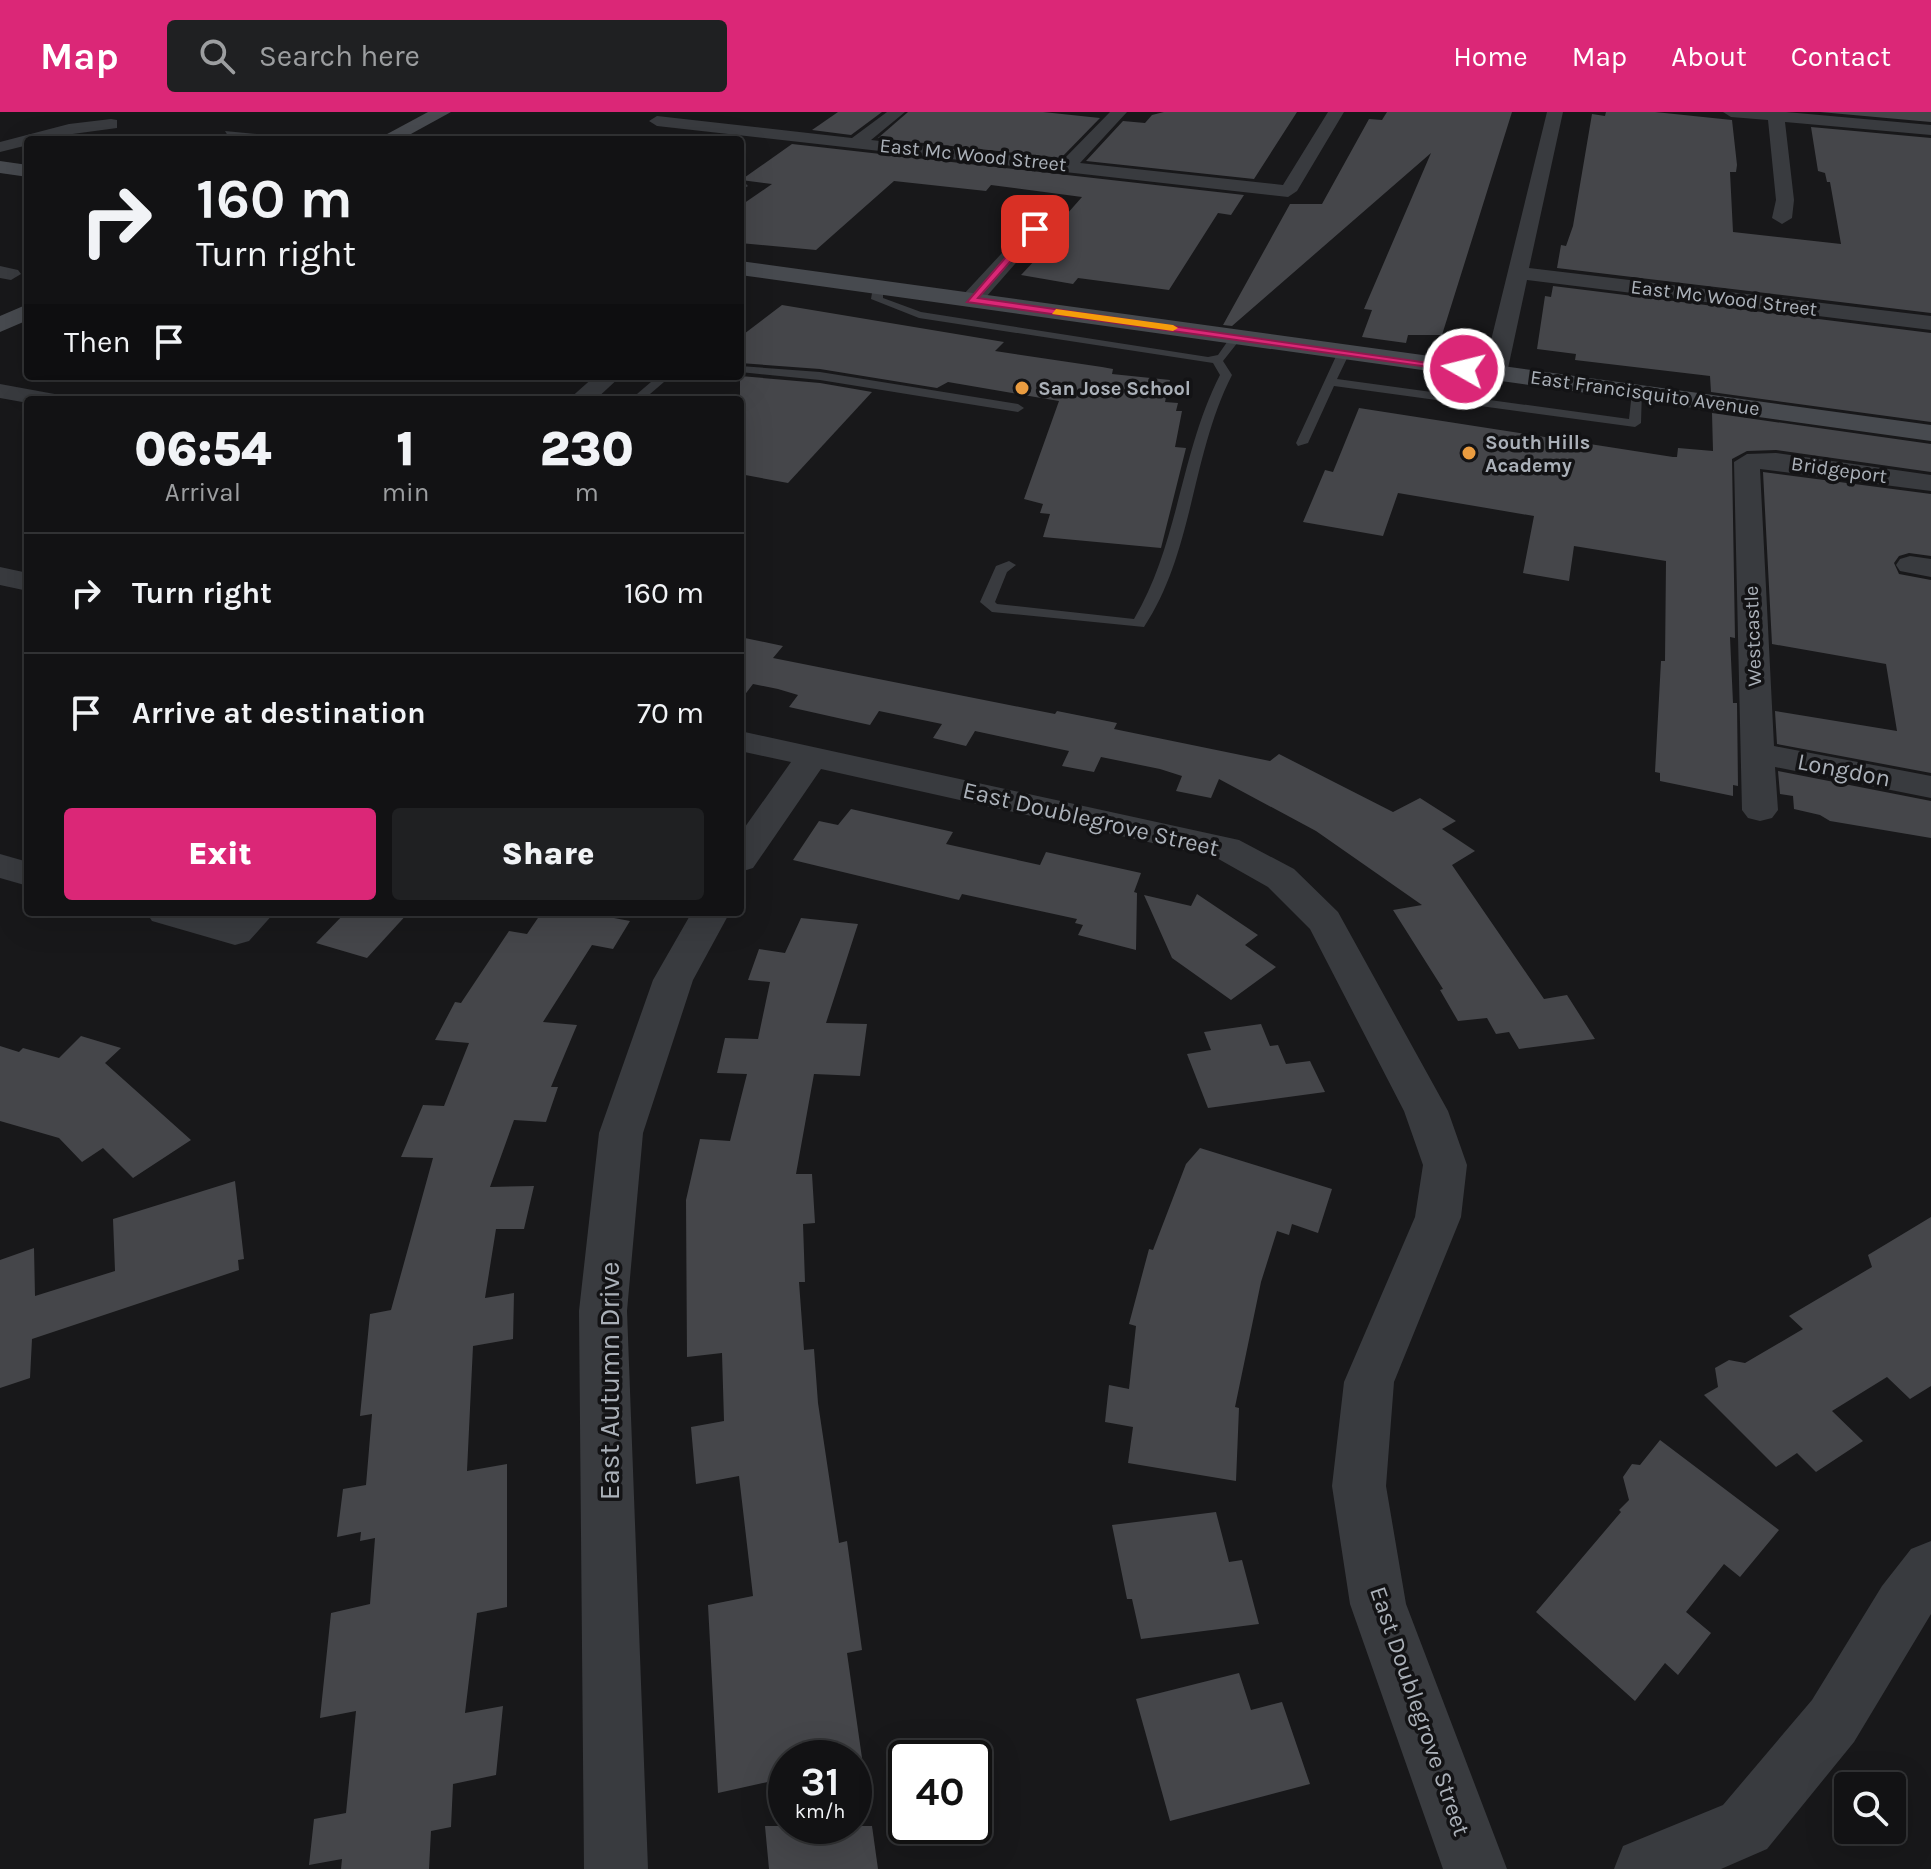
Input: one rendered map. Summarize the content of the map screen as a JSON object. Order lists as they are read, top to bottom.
{
  "streets": {
    "street": [
      "East Mc Wood Street",
      "East Francisquito Avenue",
      "Bridgeport",
      "Westcastle",
      "Longdon",
      "East Doublegrove Street",
      "East Autumn Drive"
    ]
  },
  "crossings": [
    ["Bridgeport", "Westcastle"],
    ["Westcastle", "Longdon"]
  ],
  "places": ["San Jose School", "South Hills Academy"],
  "page": {
    "header": "Map",
    "search": "Search here",
    "nav": [
      "Home",
      "Map",
      "About",
      "Contact"
    ],
    "turn": ["160 m", "Turn right"],
    "then": "Then",
    "eta": [
      "06:54",
      "Arrival",
      "1",
      "min",
      "230",
      "m"
    ],
    "list": [
      {
        "name": "Turn right",
        "value": "160 m"
      },
      {
        "name": "Arrive at destination",
        "value": "70 m"
      }
    ],
    "buttons": ["Exit", "Share"],
    "speed": "31 km/h",
    "limit": "40"
  }
}
